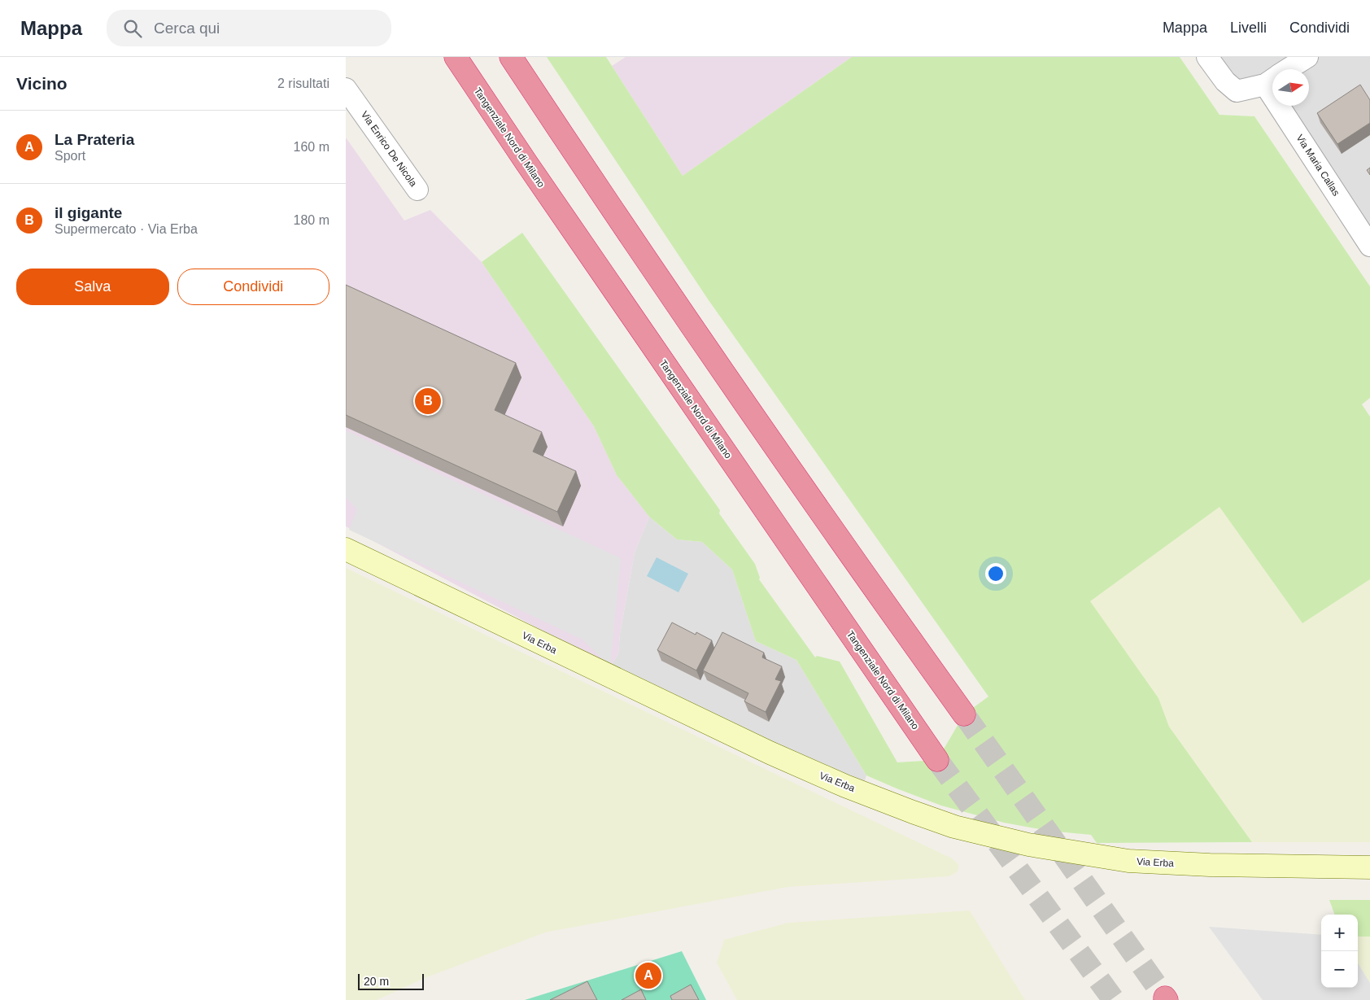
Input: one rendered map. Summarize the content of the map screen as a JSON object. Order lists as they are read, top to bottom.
{
  "streets": {
    "highway": ["Tangenziale Nord di Milano"],
    "main road": ["Via Erba"],
    "street": ["Via Enrico De Nicola", "Via Maria Callas"]
  },
  "scale_bar": "20 m",
  "north": "right",
  "page": {
    "header": "Mappa",
    "search": "Cerca qui",
    "nav": ["Mappa", "Livelli", "Condividi"],
    "heading": ["Vicino", "2 risultati"],
    "list": [
      {
        "mark": "A",
        "name": "La Prateria",
        "note": "Sport",
        "value": "160 m"
      },
      {
        "mark": "B",
        "name": "il gigante",
        "note": "Supermercato · Via Erba",
        "value": "180 m"
      }
    ],
    "buttons": ["Salva", "Condividi"],
    "pins": ["B", "A"],
    "map_buttons": ["+", "−"],
    "scale": "20 m"
  }
}
